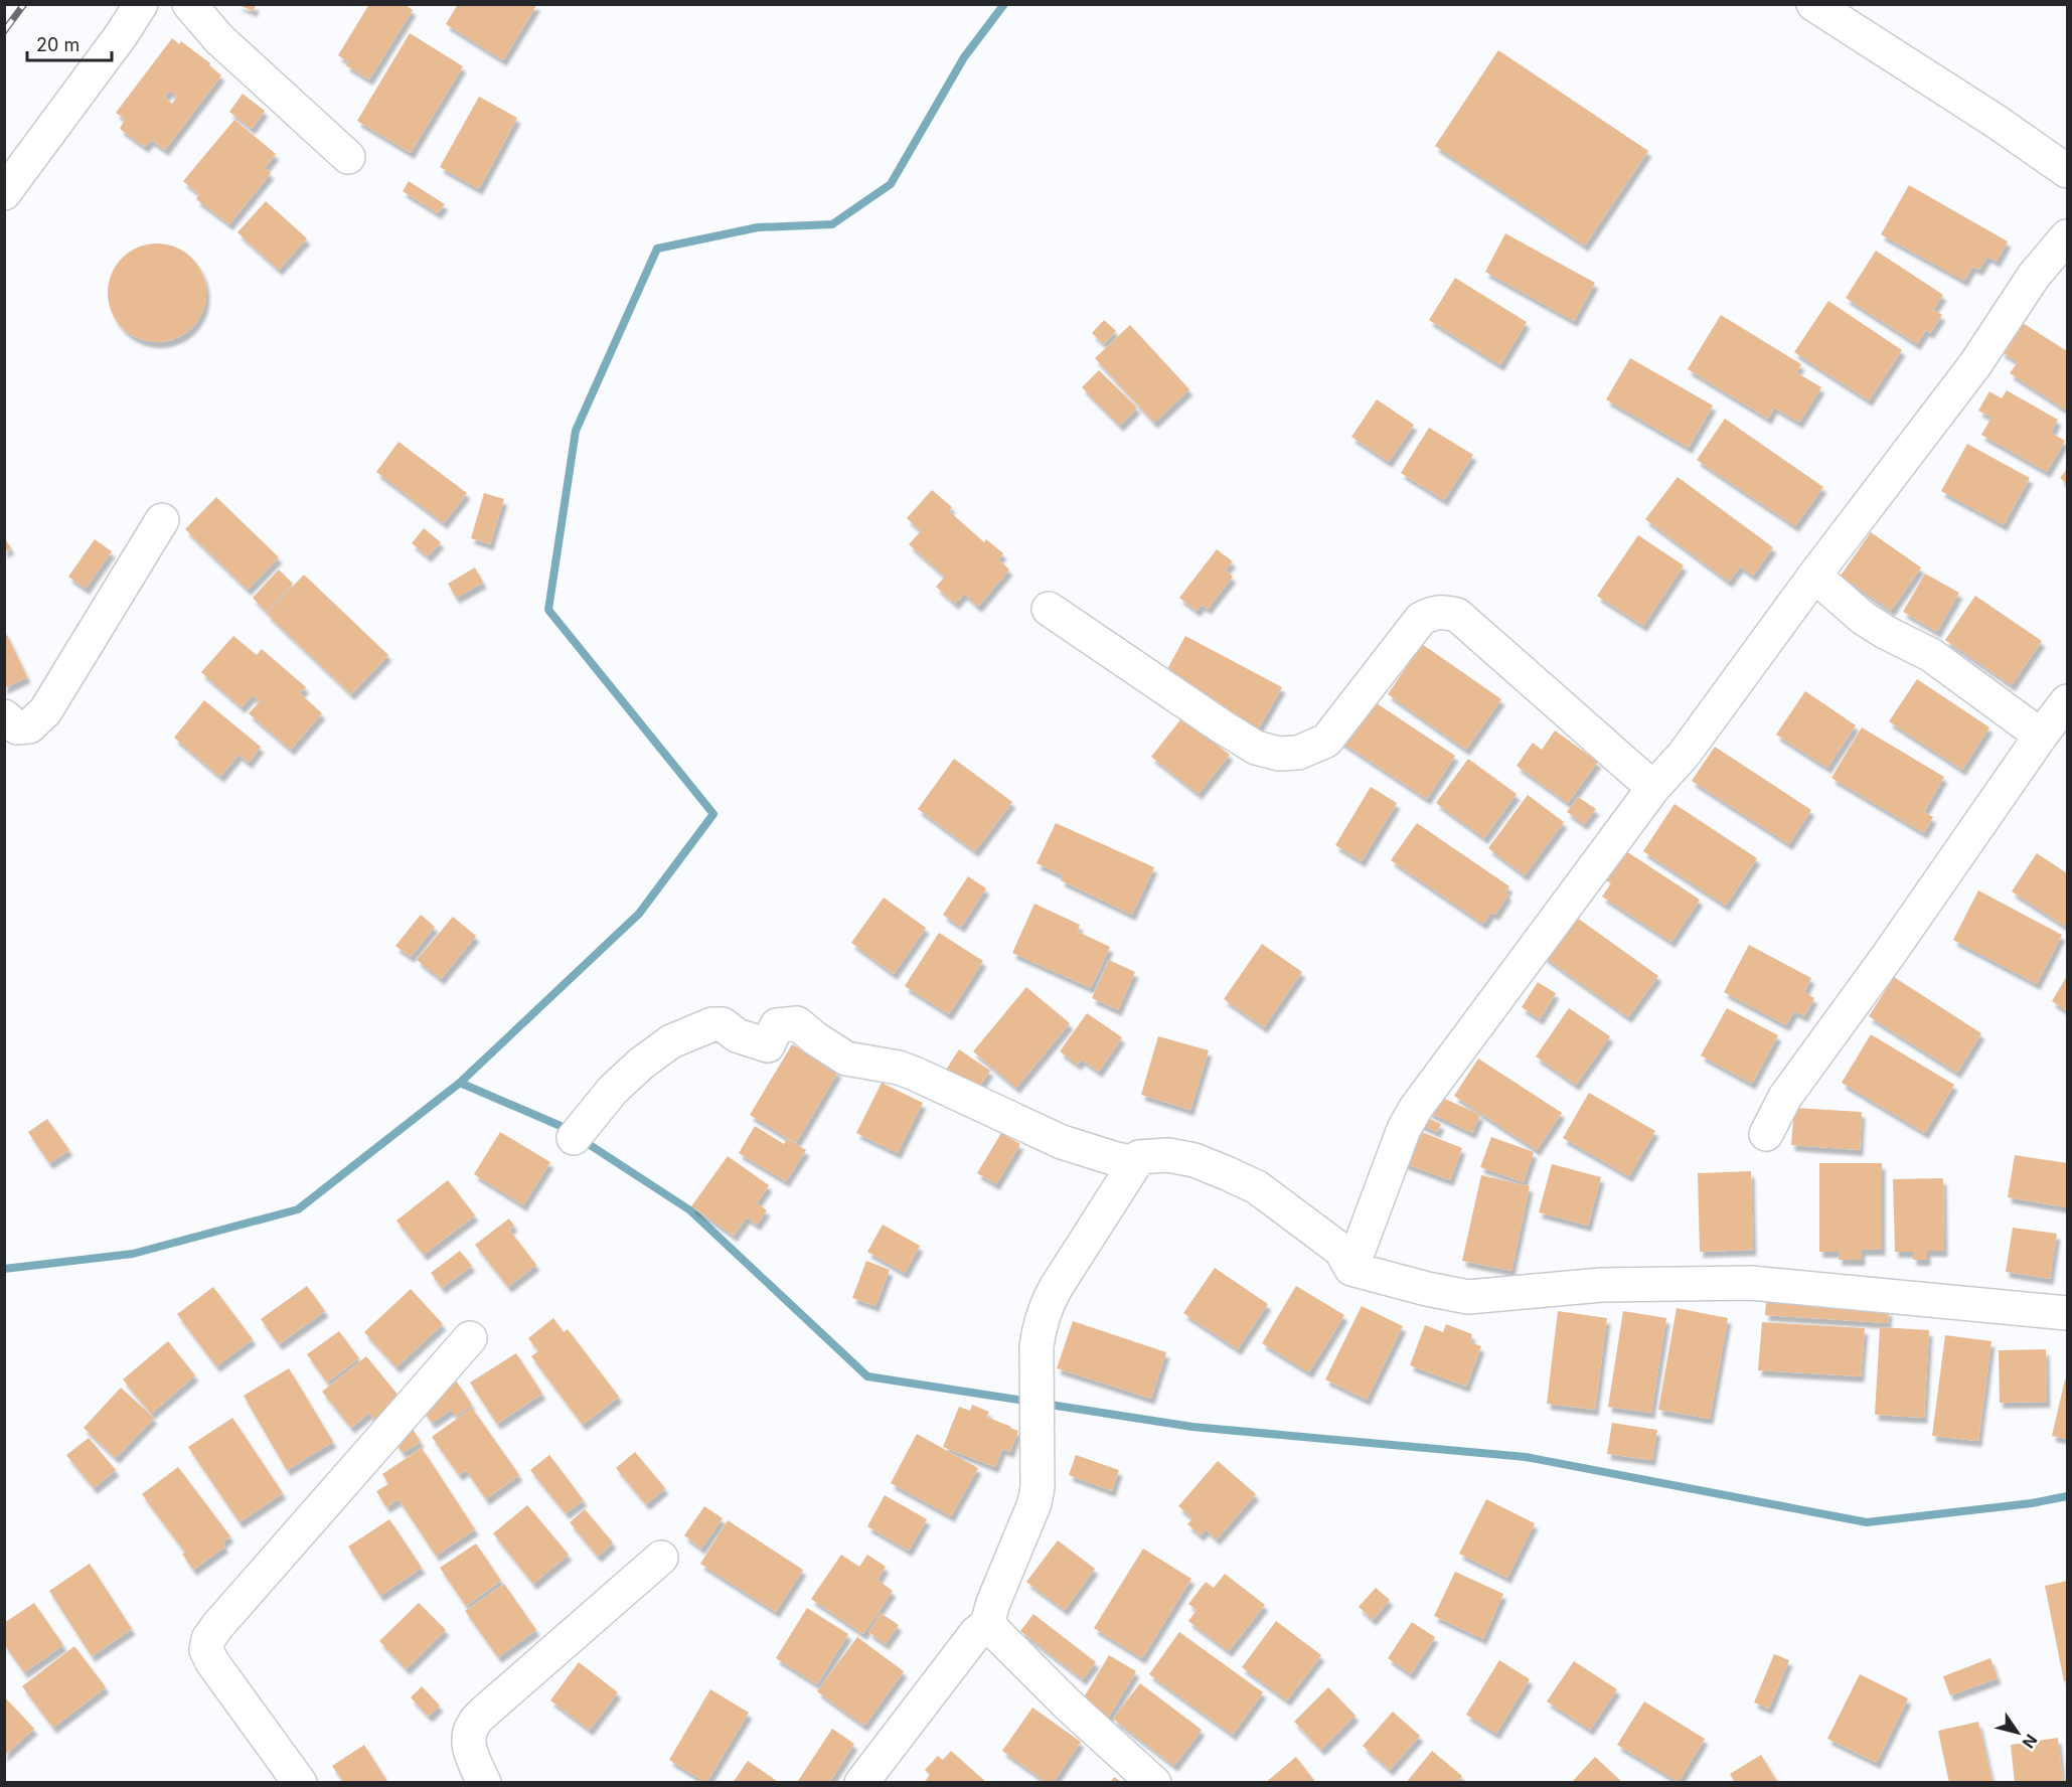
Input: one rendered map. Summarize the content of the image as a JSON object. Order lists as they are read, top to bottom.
{
  "scale_bar": "20 m",
  "north": "bottom right"
}
